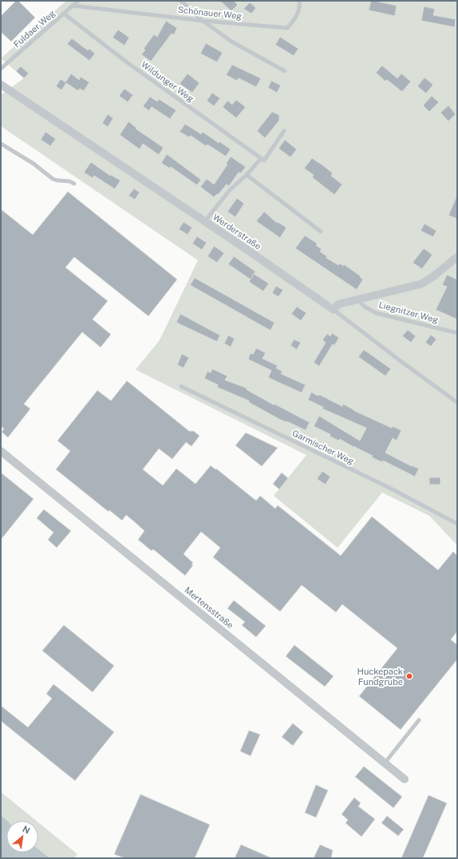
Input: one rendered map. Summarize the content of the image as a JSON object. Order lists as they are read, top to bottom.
{
  "streets": {
    "street": ["Werderstraße", "Mertensstraße"],
    "lane": [
      "Schönauer Weg",
      "Fuldaer Weg",
      "Wildunger Weg",
      "Liegnitzer Weg",
      "Garmischer Weg"
    ]
  },
  "crossings": [
    ["Schönauer Weg", "Fuldaer Weg"],
    ["Fuldaer Weg", "Wildunger Weg"]
  ],
  "places": ["Huckepack Fundgrube"],
  "north": "top right"
}
